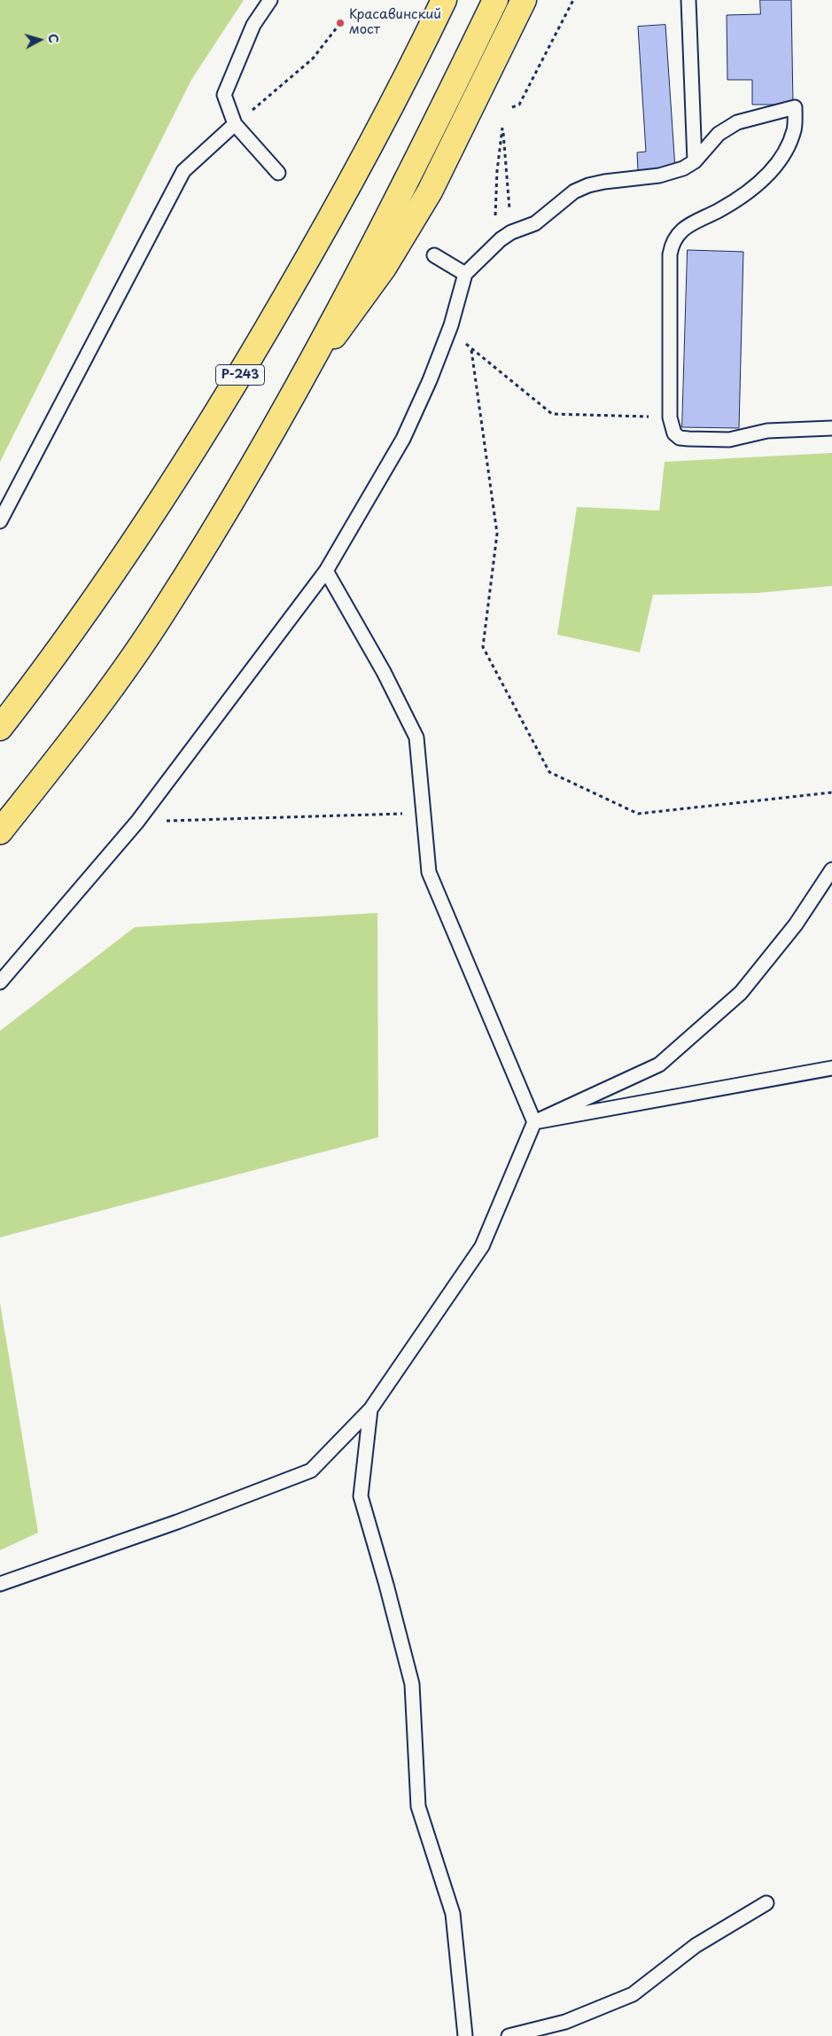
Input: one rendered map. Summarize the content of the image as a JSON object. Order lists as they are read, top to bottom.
{
  "streets": {
    "main road": ["Р-243"]
  },
  "places": ["Красавинский мост"],
  "north": "right"
}
